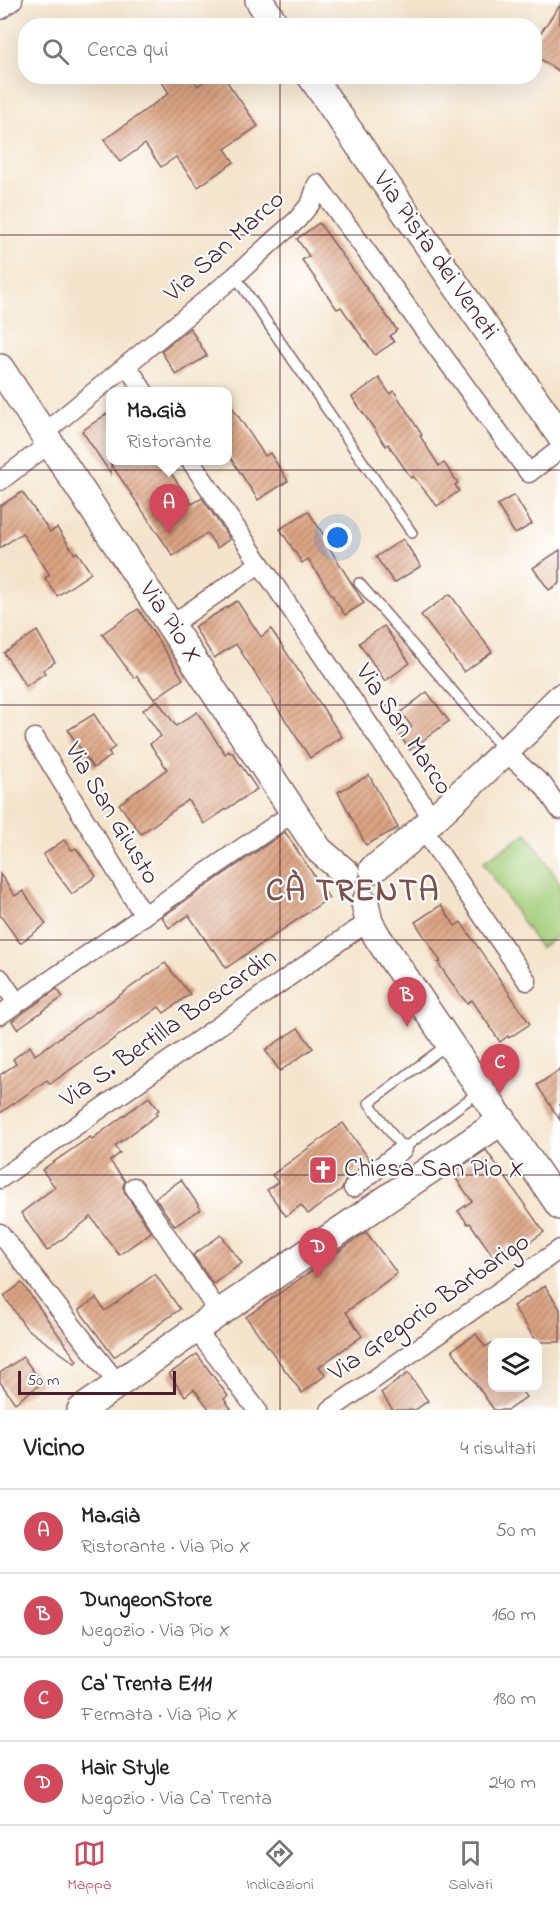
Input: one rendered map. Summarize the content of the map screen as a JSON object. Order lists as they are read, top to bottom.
{
  "streets": {
    "street": [
      "Via San Marco",
      "Via Pista dei Veneti",
      "Via Pio X",
      "Via San Giusto",
      "Via S. Bertilla Boscardin",
      "Via Gregorio Barbarigo"
    ]
  },
  "crossings": [
    ["Via San Marco", "Via Pio X"],
    ["Via Pio X", "Via San Giusto"],
    ["Via Pio X", "Via S. Bertilla Boscardin"]
  ],
  "districts": ["CÀ TRENTA"],
  "places": {
    "church": ["Chiesa San Pio X"]
  },
  "scale_bar": "50 m",
  "page": {
    "search": "Cerca qui",
    "popup": ["Ma.Già", "Ristorante"],
    "pins": [
      "A",
      "B",
      "C",
      "D"
    ],
    "scale": "50 m",
    "heading": ["Vicino", "4 risultati"],
    "list": [
      {
        "mark": "A",
        "name": "Ma.Già",
        "note": "Ristorante · Via Pio X",
        "value": "50 m"
      },
      {
        "mark": "B",
        "name": "DungeonStore",
        "note": "Negozio · Via Pio X",
        "value": "160 m"
      },
      {
        "mark": "C",
        "name": "Ca' Trenta E111",
        "note": "Fermata · Via Pio X",
        "value": "180 m"
      },
      {
        "mark": "D",
        "name": "Hair Style",
        "note": "Negozio · Via Ca' Trenta",
        "value": "240 m"
      }
    ],
    "nav": ["Mappa", "Indicazioni", "Salvati"]
  }
}
